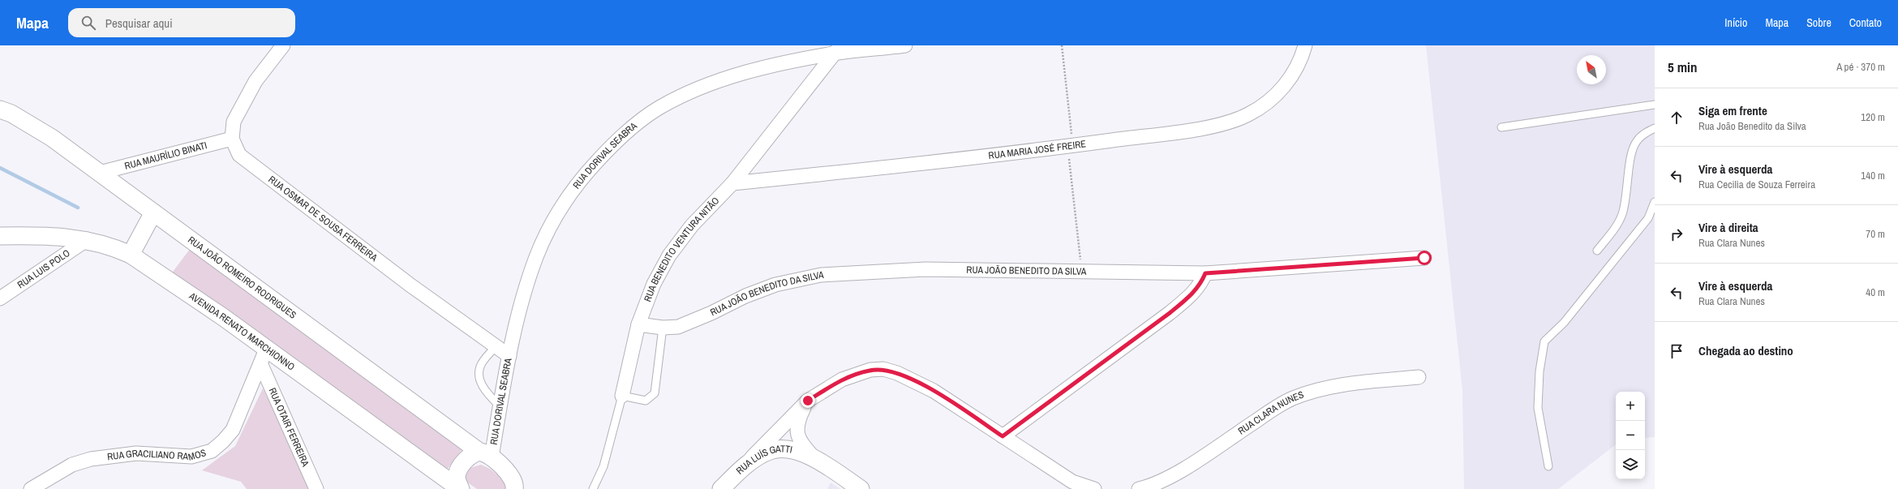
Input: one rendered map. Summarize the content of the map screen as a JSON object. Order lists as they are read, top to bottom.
{
  "streets": {
    "street": [
      "RUA MARIA JOSÉ FREIRE",
      "RUA MAURÍLIO BINATI",
      "RUA DORIVAL SEABRA",
      "RUA OSMAR DE SOUSA FERREIRA",
      "RUA BENEDITO VENTURA NITÃO",
      "RUA LUIS POLO",
      "RUA JOÃO BENEDITO DA SILVA",
      "RUA JOÃO ROMEIRO RODRIGUES",
      "AVENIDA RENATO MARCHIONNO",
      "RUA CLARA NUNES",
      "RUA OTAIR FERREIRA",
      "RUA GRACILIANO RAMOS",
      "RUA LUÍS GATTI"
    ]
  },
  "crossings": [
    ["RUA MARIA JOSÉ FREIRE", "RUA BENEDITO VENTURA NITÃO"],
    ["RUA MAURÍLIO BINATI", "RUA OSMAR DE SOUSA FERREIRA"],
    ["RUA MAURÍLIO BINATI", "RUA JOÃO ROMEIRO RODRIGUES"],
    ["RUA DORIVAL SEABRA", "RUA OSMAR DE SOUSA FERREIRA"],
    ["RUA DORIVAL SEABRA", "RUA BENEDITO VENTURA NITÃO"],
    ["RUA DORIVAL SEABRA", "RUA JOÃO ROMEIRO RODRIGUES"],
    ["RUA BENEDITO VENTURA NITÃO", "RUA JOÃO BENEDITO DA SILVA"],
    ["RUA LUIS POLO", "AVENIDA RENATO MARCHIONNO"],
    ["AVENIDA RENATO MARCHIONNO", "RUA OTAIR FERREIRA"],
    ["AVENIDA RENATO MARCHIONNO", "RUA GRACILIANO RAMOS"],
    ["RUA OTAIR FERREIRA", "RUA GRACILIANO RAMOS"]
  ],
  "north": "top left",
  "page": {
    "header": "Mapa",
    "search": "Pesquisar aqui",
    "nav": [
      "Início",
      "Mapa",
      "Sobre",
      "Contato"
    ],
    "heading": ["5 min", "A pé · 370 m"],
    "list": [
      ["Siga em frente", "Rua João Benedito da Silva", "120 m"],
      ["Vire à esquerda", "Rua Cecilia de Souza Ferreira", "140 m"],
      ["Vire à direita", "Rua Clara Nunes", "70 m"],
      ["Vire à esquerda", "Rua Clara Nunes", "40 m"],
      "Chegada ao destino"
    ],
    "map_buttons": ["+", "−"]
  }
}
